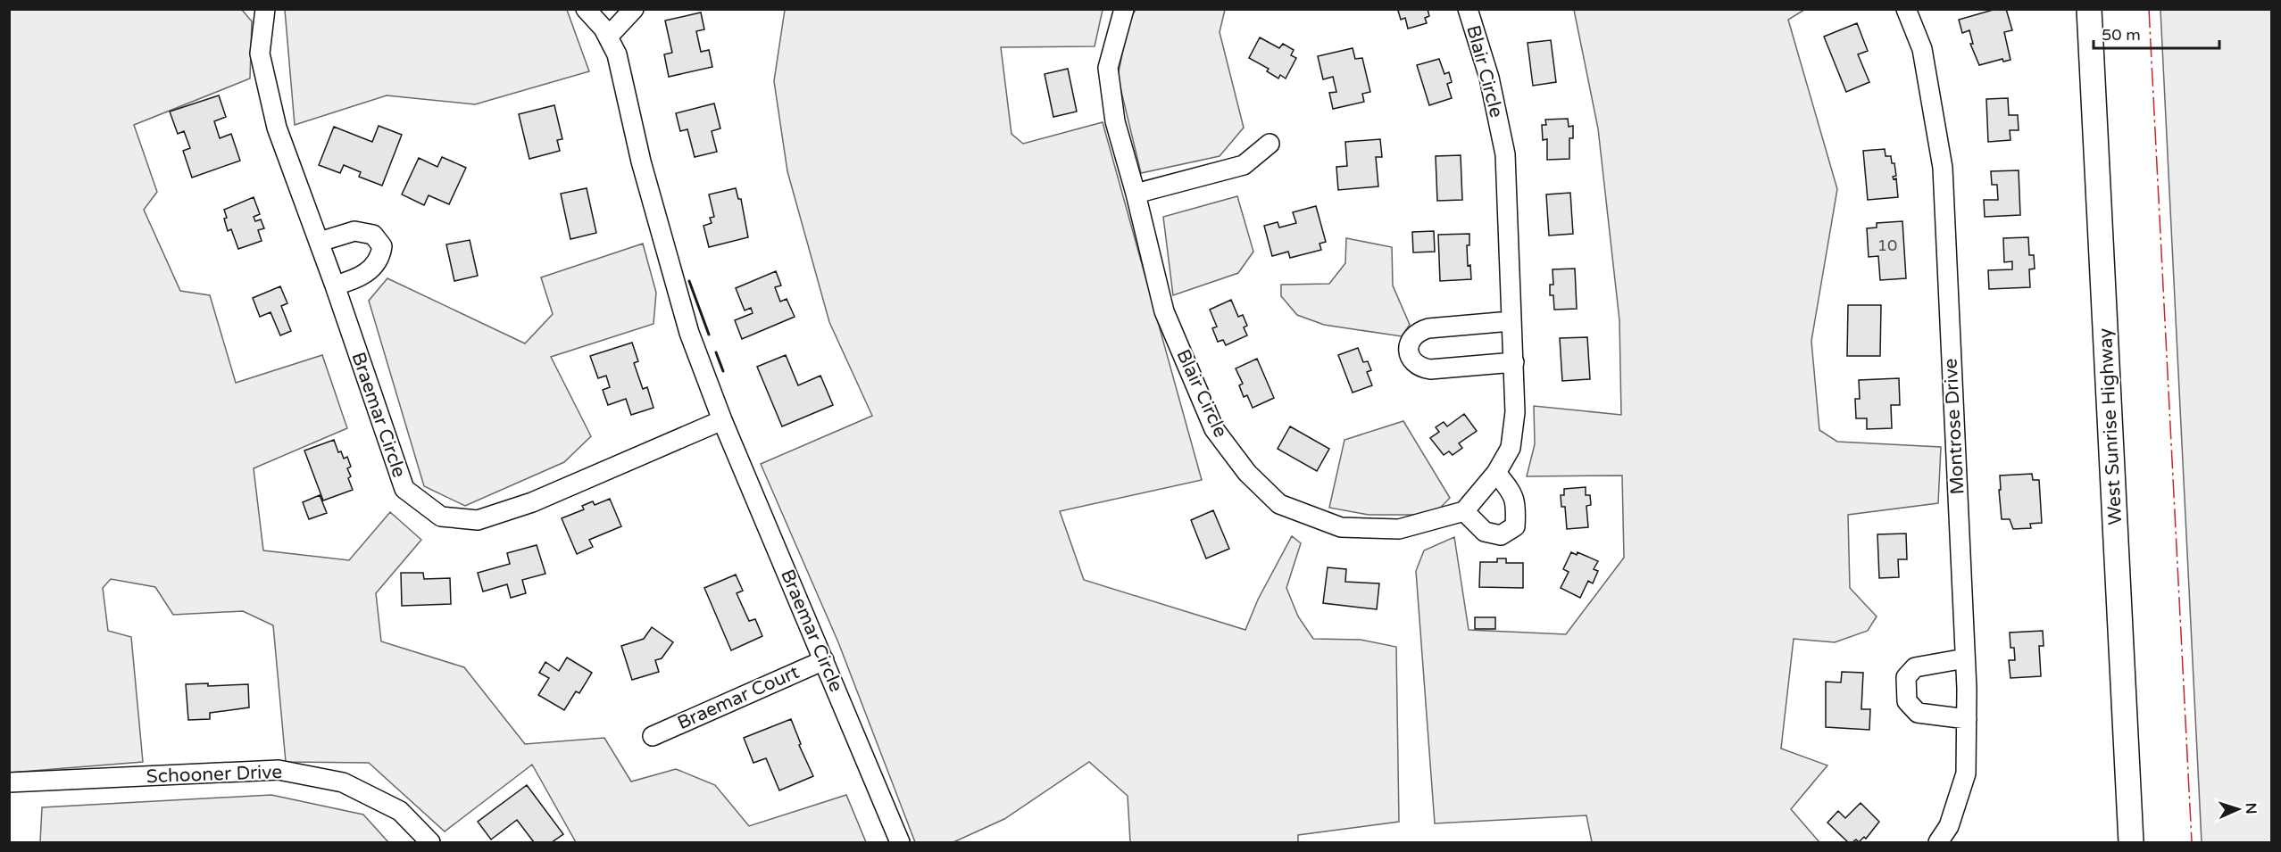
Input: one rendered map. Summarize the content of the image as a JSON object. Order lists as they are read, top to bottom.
{
  "streets": {
    "main road": ["West Sunrise Highway"],
    "street": [
      "Blair Circle",
      "Braemar Circle",
      "Montrose Drive",
      "Braemar Court",
      "Schooner Drive"
    ]
  },
  "crossings": [
    ["Braemar Circle", "Braemar Court"]
  ],
  "house_numbers": ["10"],
  "scale_bar": "50 m",
  "north": "right"
}
